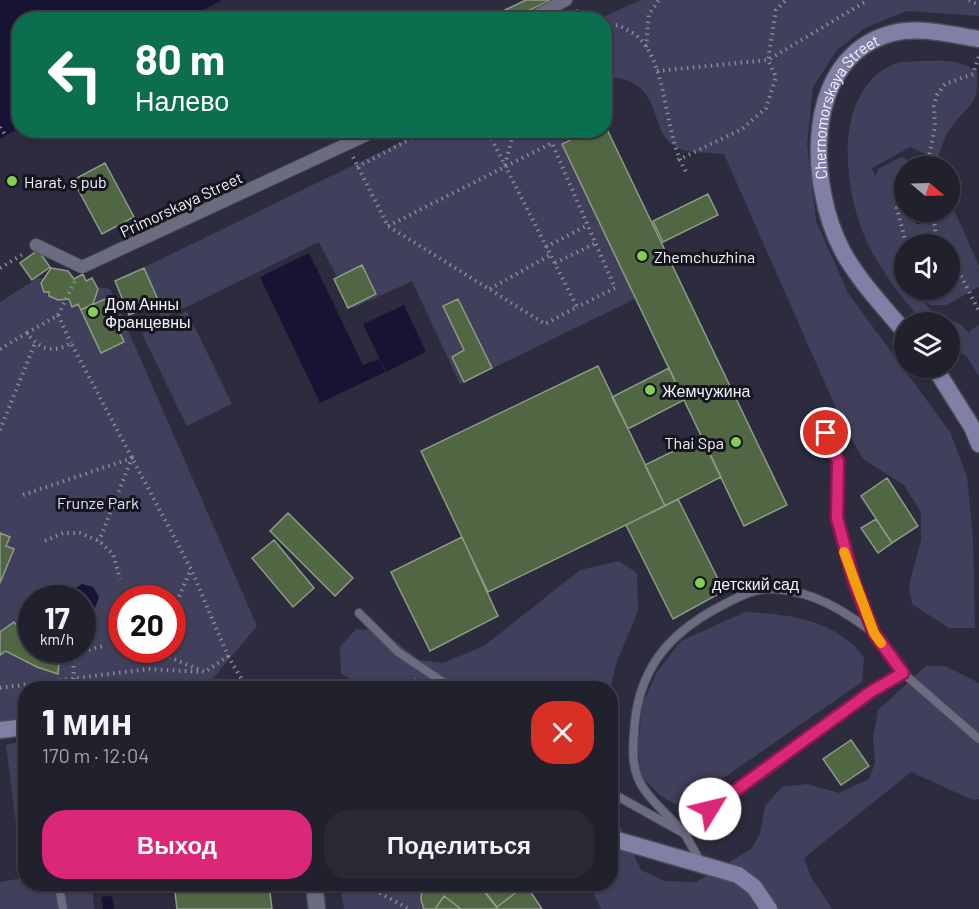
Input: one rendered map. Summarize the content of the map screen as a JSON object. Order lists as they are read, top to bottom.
{
  "streets": {
    "main road": ["Chernomorskaya Street"],
    "street": ["Primorskaya Street"]
  },
  "parks": ["Frunze Park"],
  "places": [
    "Harat, s pub",
    "Zhemchuzhina",
    "Дом Анны Францевны",
    "Жемчужина",
    "Thai Spa",
    "детский сад"
  ],
  "north": "right",
  "page": {
    "turn": ["80 m", "Налево"],
    "speed": "17 km/h",
    "limit": "20",
    "heading": ["1 мин", "170 m · 12:04"],
    "buttons": ["Выход", "Поделиться"]
  }
}
